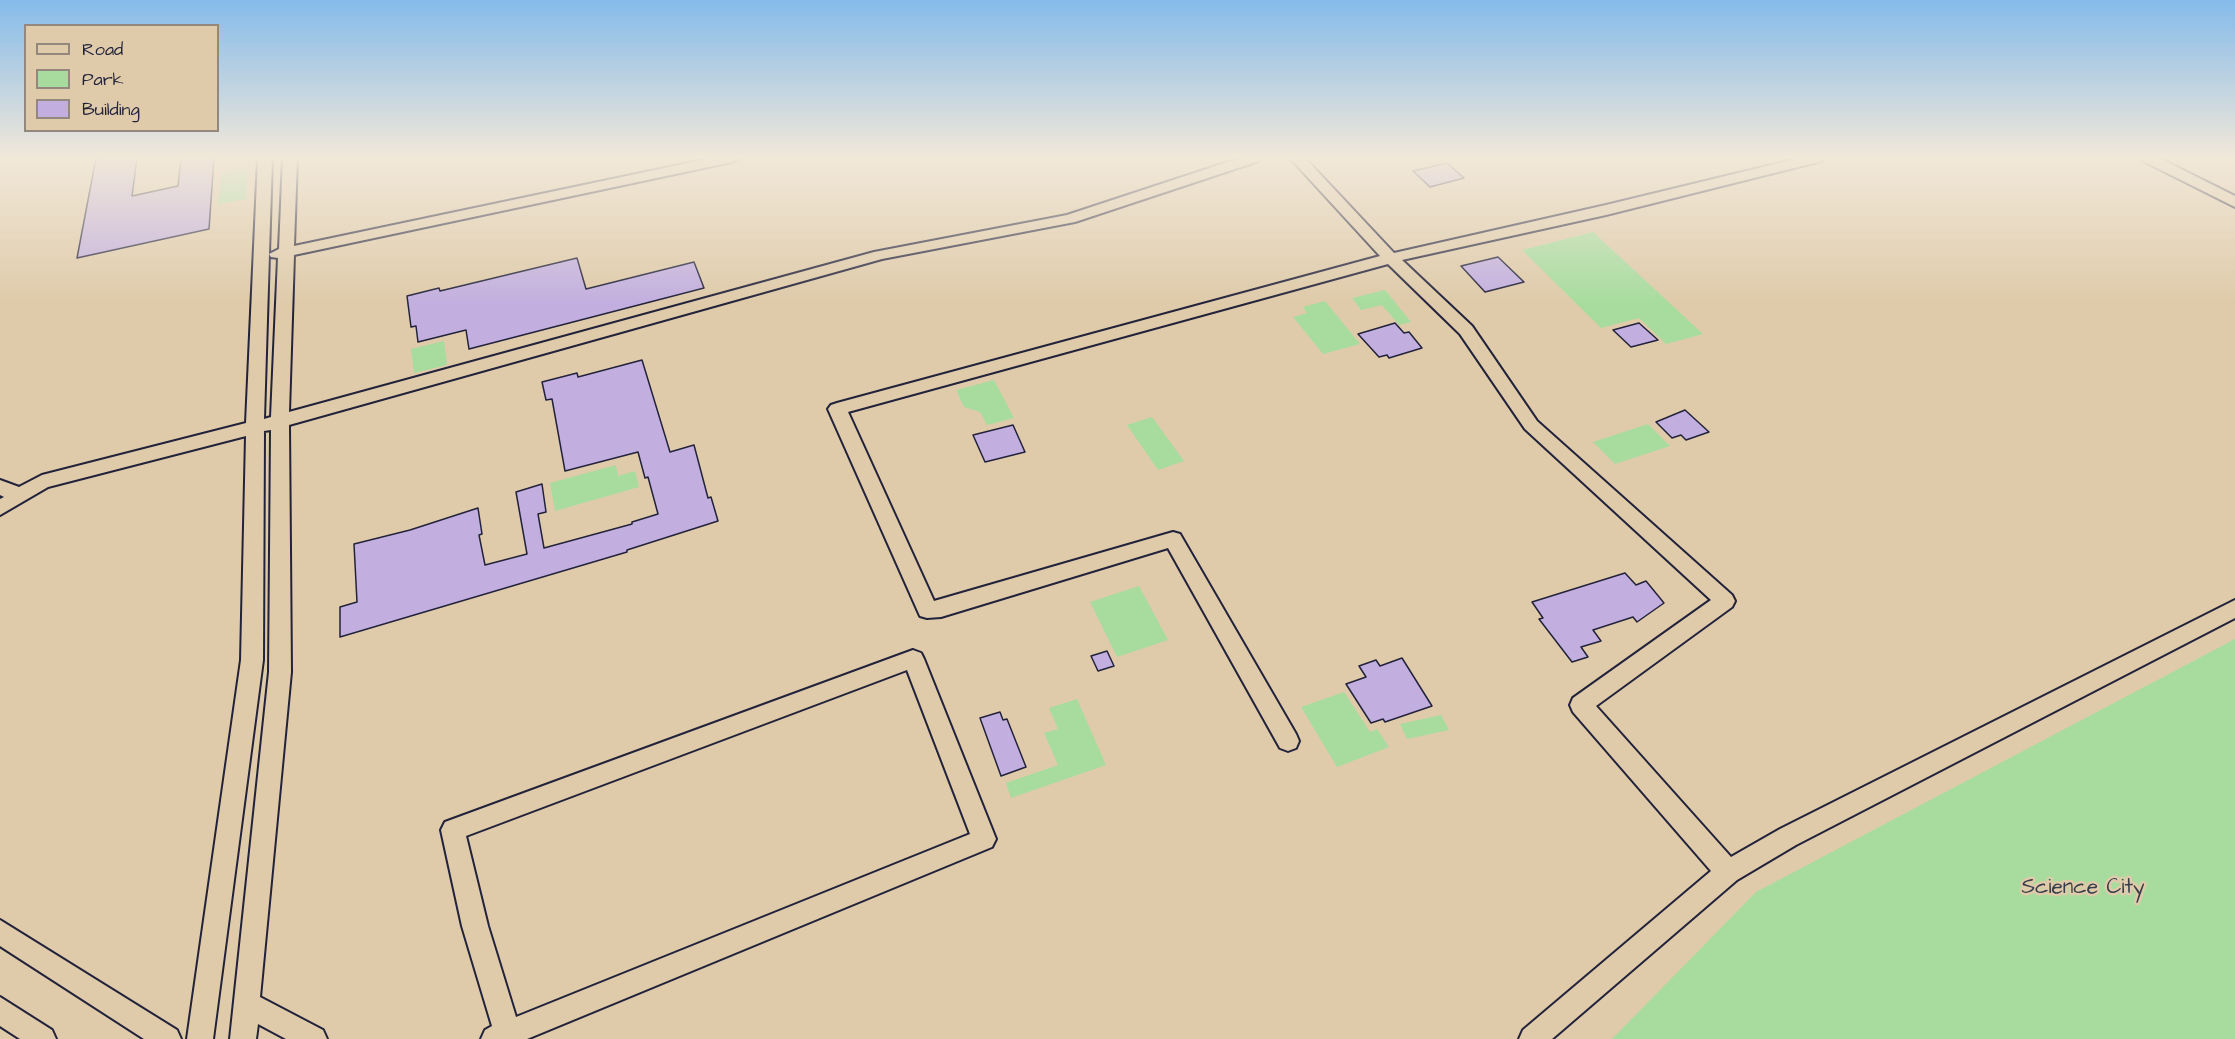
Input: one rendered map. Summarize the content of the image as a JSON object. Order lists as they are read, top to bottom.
{
  "parks": ["Science City"],
  "legend": ["Road", "Park", "Building"]
}
